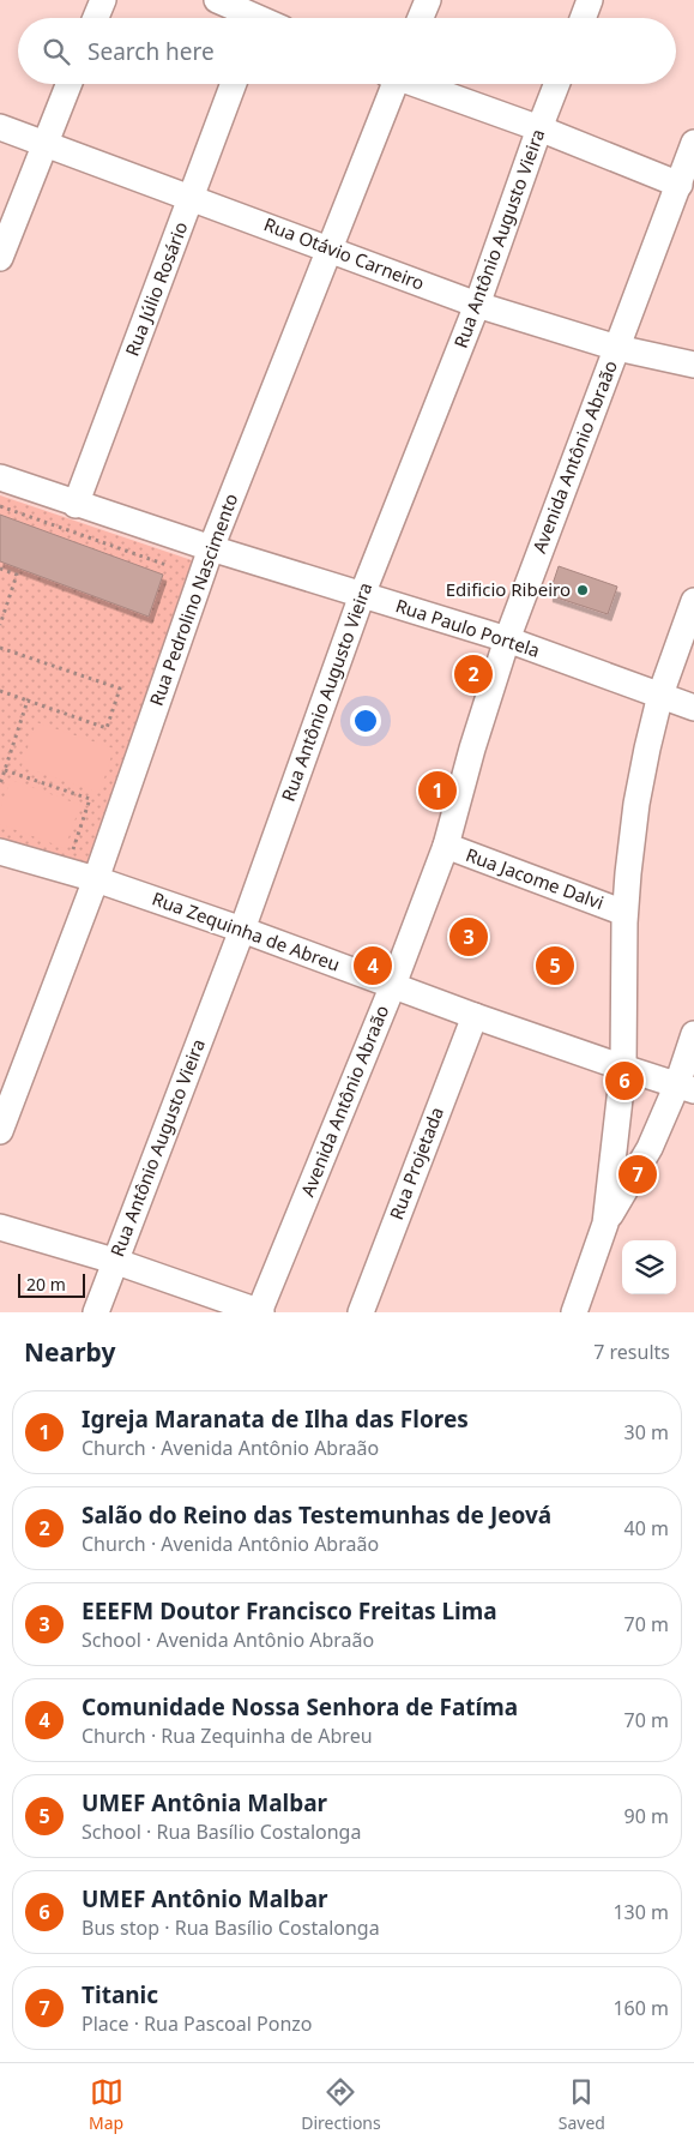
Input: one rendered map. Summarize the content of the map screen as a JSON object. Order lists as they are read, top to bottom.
{
  "streets": {
    "street": [
      "Rua Antônio Augusto Vieira",
      "Rua Otávio Carneiro",
      "Rua Júlio Rosário",
      "Avenida Antônio Abraão",
      "Rua Pedrolino Nascimento",
      "Rua Paulo Portela",
      "Rua Jacome Dalvi",
      "Rua Zequinha de Abreu",
      "Rua Projetada"
    ]
  },
  "crossings": [
    ["Rua Antônio Augusto Vieira", "Rua Otávio Carneiro"],
    ["Rua Antônio Augusto Vieira", "Rua Paulo Portela"],
    ["Rua Antônio Augusto Vieira", "Rua Zequinha de Abreu"],
    ["Rua Otávio Carneiro", "Rua Júlio Rosário"],
    ["Rua Otávio Carneiro", "Avenida Antônio Abraão"],
    ["Rua Otávio Carneiro", "Rua Pedrolino Nascimento"],
    ["Rua Júlio Rosário", "Rua Paulo Portela"],
    ["Avenida Antônio Abraão", "Rua Paulo Portela"],
    ["Avenida Antônio Abraão", "Rua Jacome Dalvi"],
    ["Avenida Antônio Abraão", "Rua Zequinha de Abreu"],
    ["Rua Pedrolino Nascimento", "Rua Paulo Portela"],
    ["Rua Pedrolino Nascimento", "Rua Zequinha de Abreu"],
    ["Rua Zequinha de Abreu", "Rua Projetada"]
  ],
  "places": ["Edificio Ribeiro"],
  "scale_bar": "20 m",
  "page": {
    "search": "Search here",
    "pins": [
      "2",
      "1",
      "3",
      "4",
      "5",
      "6",
      "7"
    ],
    "scale": "20 m",
    "heading": ["Nearby", "7 results"],
    "list": [
      {
        "mark": "1",
        "name": "Igreja Maranata de Ilha das Flores",
        "note": "Church · Avenida Antônio Abraão",
        "value": "30 m"
      },
      {
        "mark": "2",
        "name": "Salão do Reino das Testemunhas de Jeová",
        "note": "Church · Avenida Antônio Abraão",
        "value": "40 m"
      },
      {
        "mark": "3",
        "name": "EEEFM Doutor Francisco Freitas Lima",
        "note": "School · Avenida Antônio Abraão",
        "value": "70 m"
      },
      {
        "mark": "4",
        "name": "Comunidade Nossa Senhora de Fatíma",
        "note": "Church · Rua Zequinha de Abreu",
        "value": "70 m"
      },
      {
        "mark": "5",
        "name": "UMEF Antônia Malbar",
        "note": "School · Rua Basílio Costalonga",
        "value": "90 m"
      },
      {
        "mark": "6",
        "name": "UMEF Antônio Malbar",
        "note": "Bus stop · Rua Basílio Costalonga",
        "value": "130 m"
      },
      {
        "mark": "7",
        "name": "Titanic",
        "note": "Place · Rua Pascoal Ponzo",
        "value": "160 m"
      }
    ],
    "nav": ["Map", "Directions", "Saved"]
  }
}
